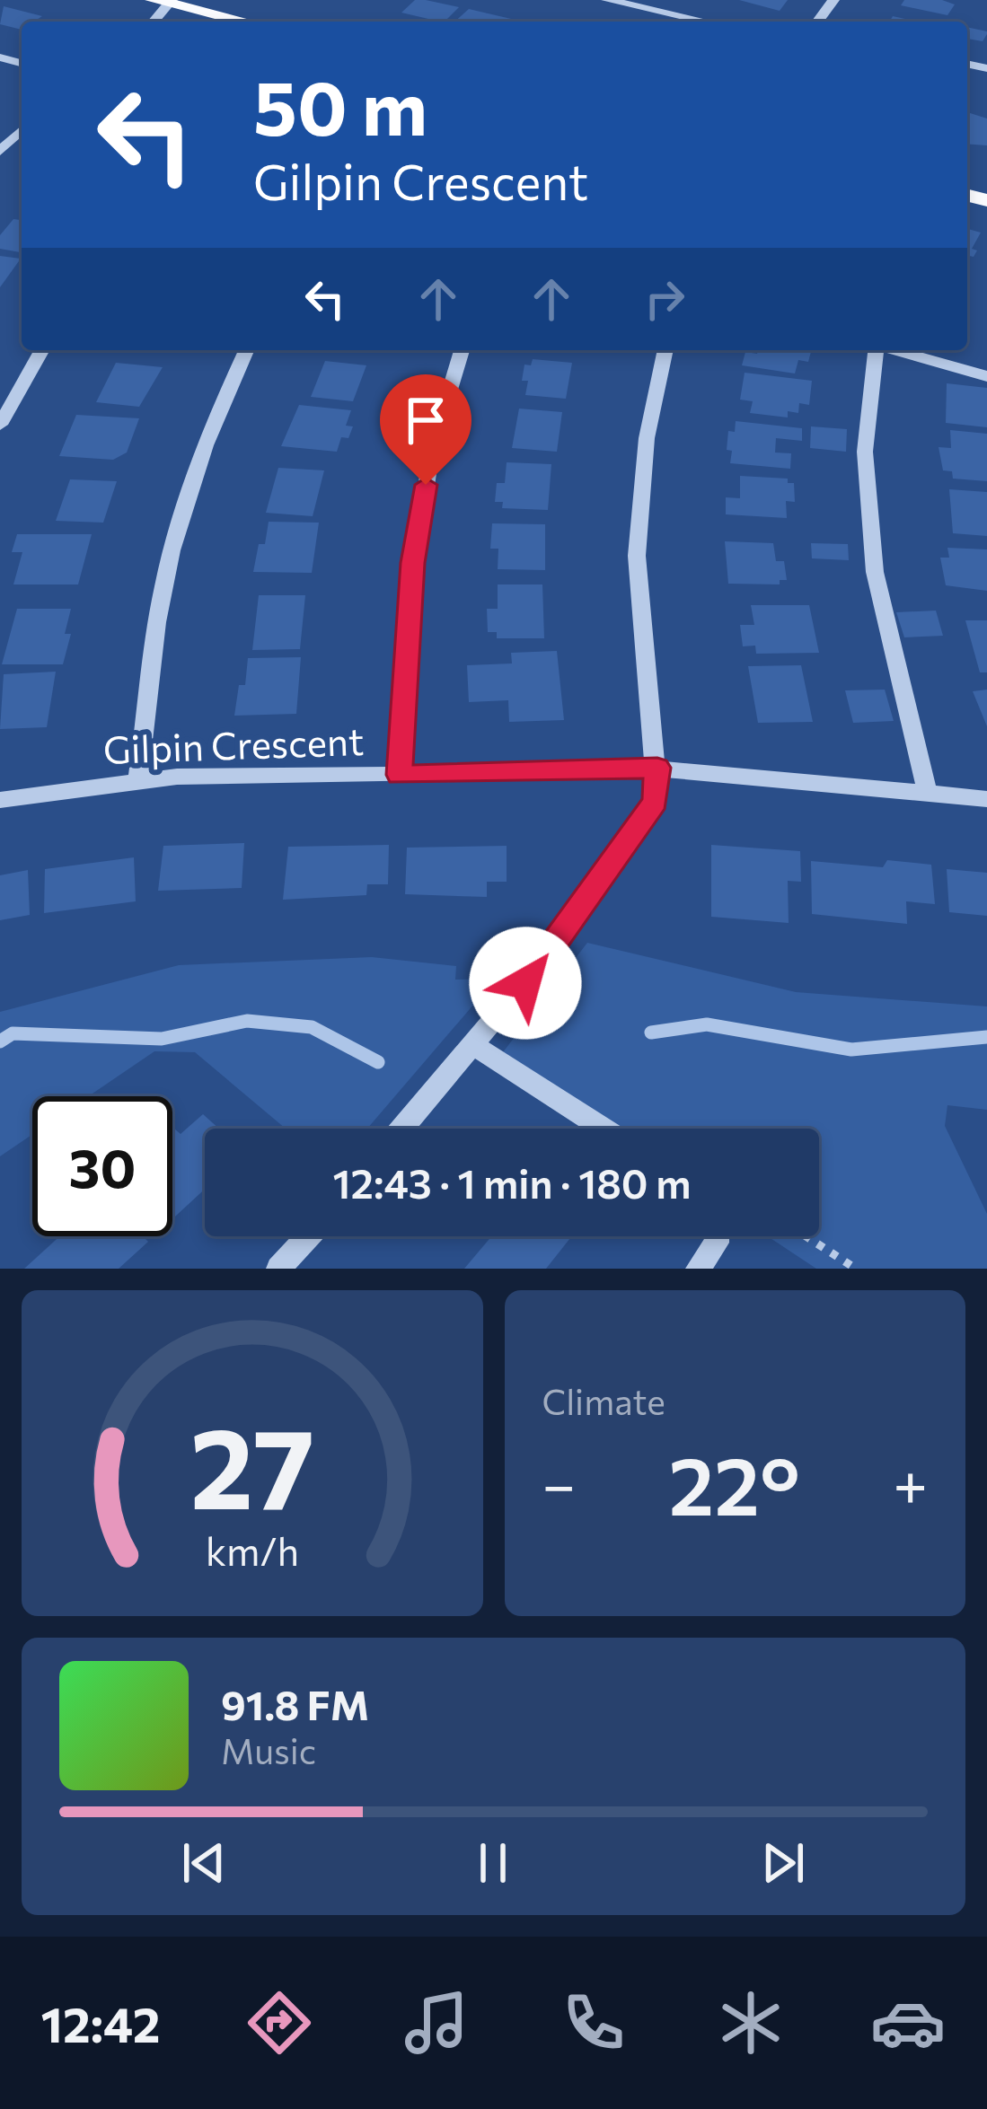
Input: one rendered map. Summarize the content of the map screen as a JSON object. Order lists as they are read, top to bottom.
{
  "streets": {
    "street": ["Gilpin Crescent"]
  },
  "page": {
    "turn": ["50 m", "Gilpin Crescent"],
    "limit": "30",
    "trip": "12:43 · 1 min · 180 m",
    "tile": "Climate",
    "heat": ["−", "22°", "+"],
    "song": ["91.8 FM", "Music"],
    "tabs": "12:42",
    "gauge": ["27", "km/h"]
  }
}
